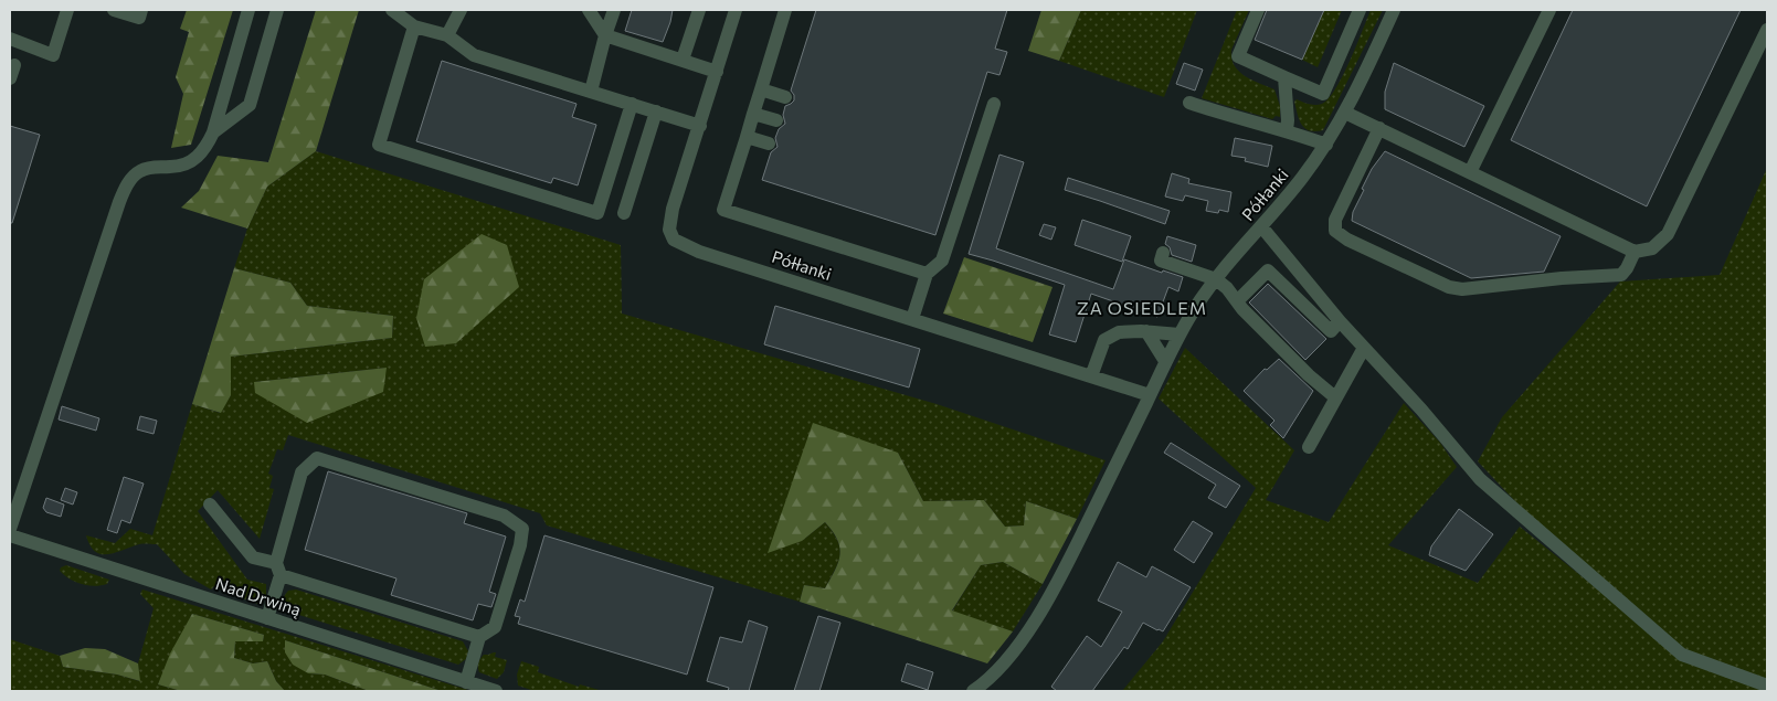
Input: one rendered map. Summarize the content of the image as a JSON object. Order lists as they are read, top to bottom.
{
  "streets": {
    "street": ["Półłanki", "Nad Drwiną"]
  },
  "districts": ["ZA OSIEDLEM"]
}
